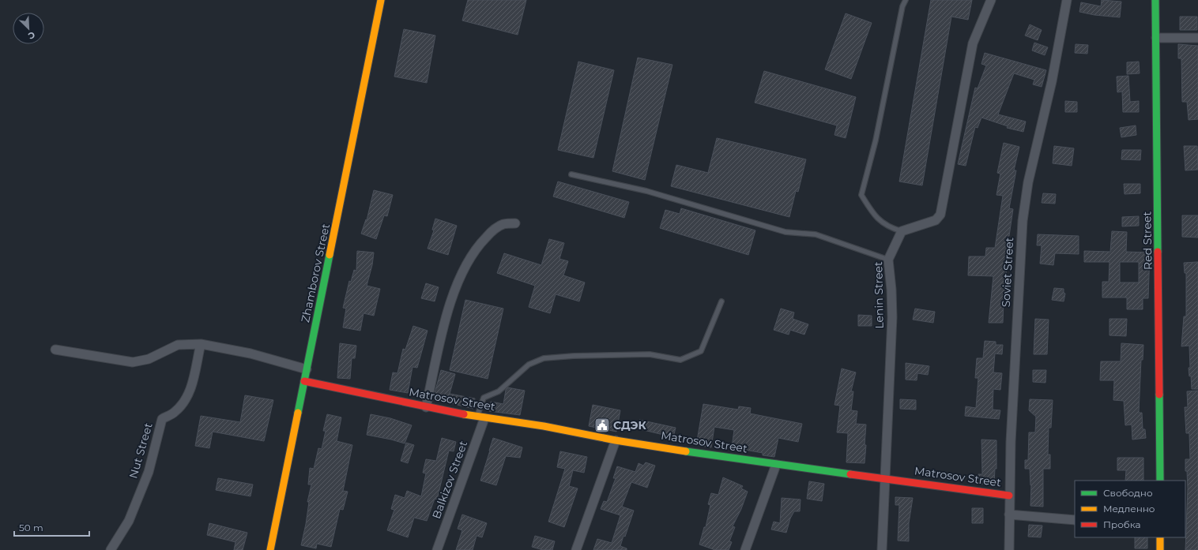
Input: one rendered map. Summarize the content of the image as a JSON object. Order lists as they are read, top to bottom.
{
  "streets": {
    "street": [
      "Red Street",
      "Soviet Street",
      "Zhamborov Street",
      "Lenin Street",
      "Matrosov Street",
      "Nut Street",
      "Balkizov Street"
    ]
  },
  "crossings": [
    ["Soviet Street", "Matrosov Street"],
    ["Zhamborov Street", "Matrosov Street"],
    ["Lenin Street", "Matrosov Street"],
    ["Matrosov Street", "Balkizov Street"]
  ],
  "places": {
    "public building": ["СДЭК"]
  },
  "legend": ["Свободно", "Медленно", "Пробка"],
  "scale_bar": "50 m",
  "north": "bottom right"
}
